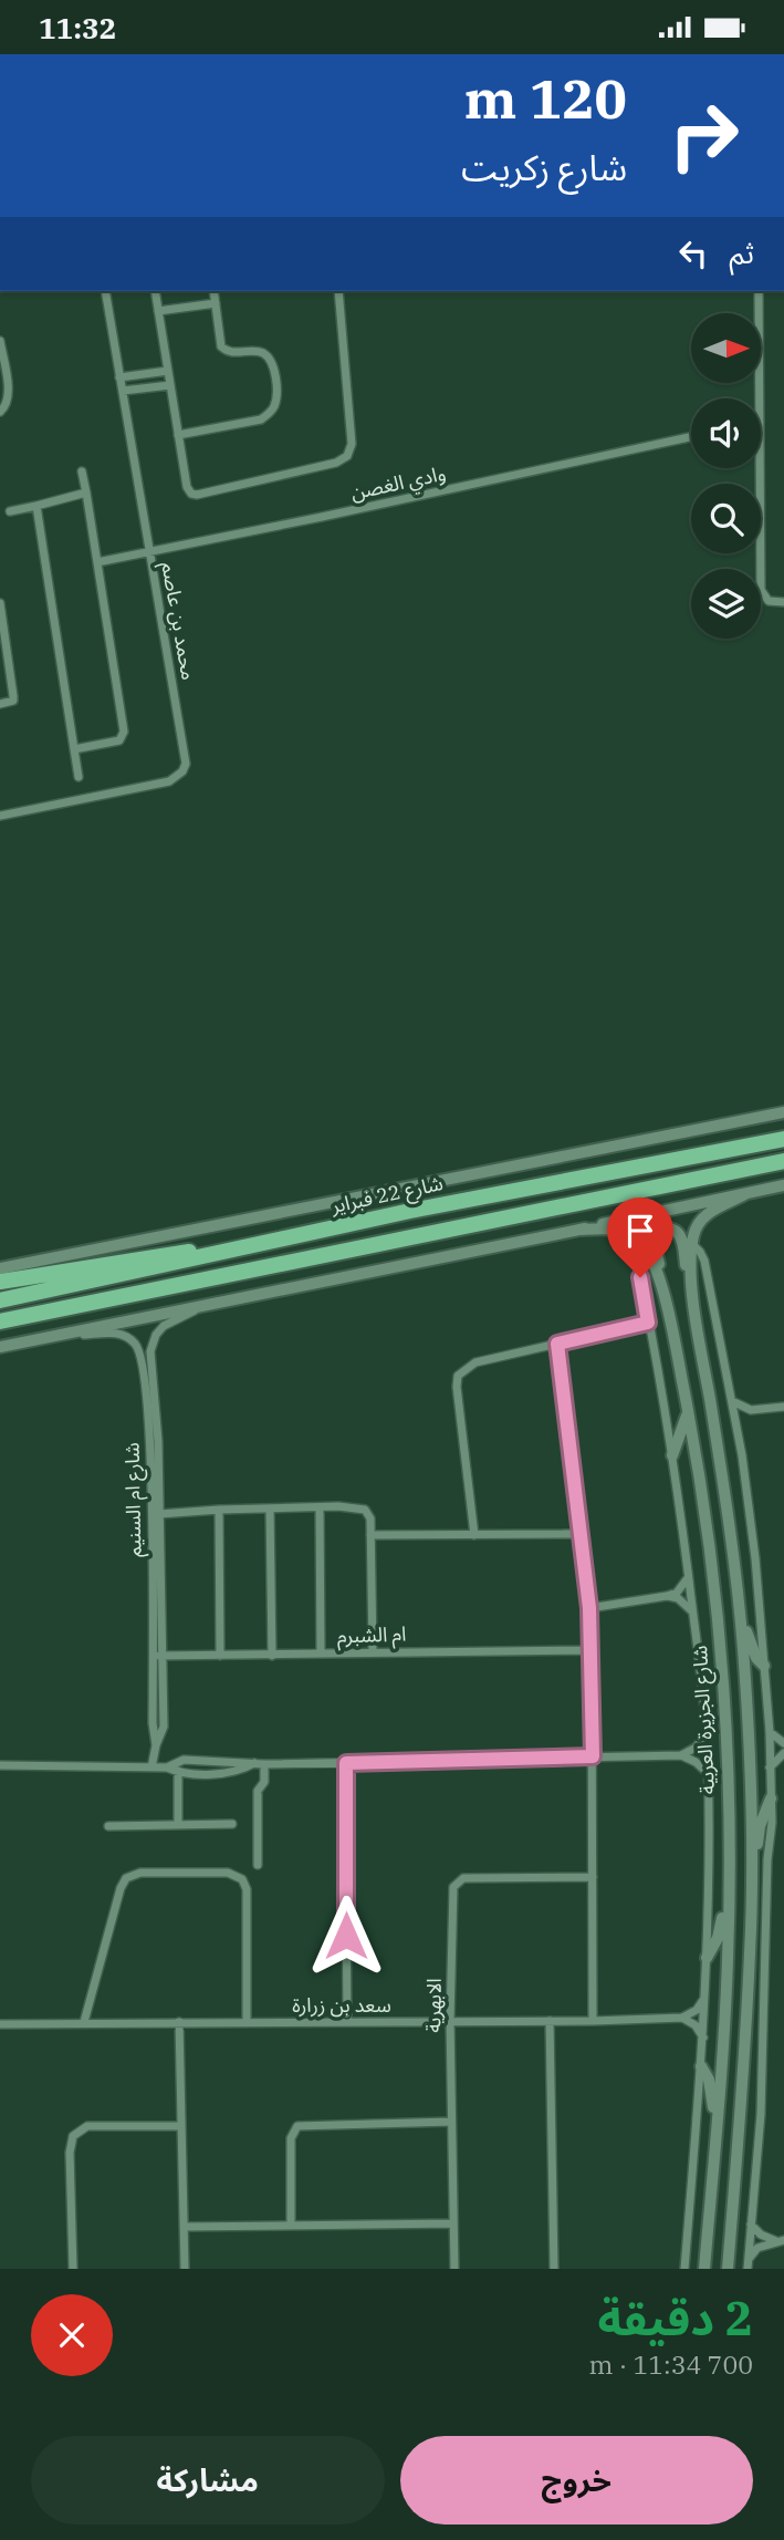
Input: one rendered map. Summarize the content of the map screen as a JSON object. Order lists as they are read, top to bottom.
{
  "streets": {
    "highway": ["شارع 22 فبراير"],
    "main road": ["شارع الجزيرة العربية"],
    "street": [
      "وادي الغصن",
      "محمد بن عاصم",
      "شارع ام السنيم",
      "ام الشبرم",
      "سعد بن زرارة",
      "الابهرية"
    ]
  },
  "crossings": [
    ["وادي الغصن", "محمد بن عاصم"],
    ["شارع ام السنيم", "ام الشبرم"],
    ["سعد بن زرارة", "الابهرية"]
  ],
  "north": "right",
  "page": {
    "status": "11:32",
    "turn": ["120 m", "شارع زكريت"],
    "then": "ثم",
    "heading": ["2 دقيقة", "700 m · 11:34"],
    "buttons": ["خروج", "مشاركة"]
  }
}
